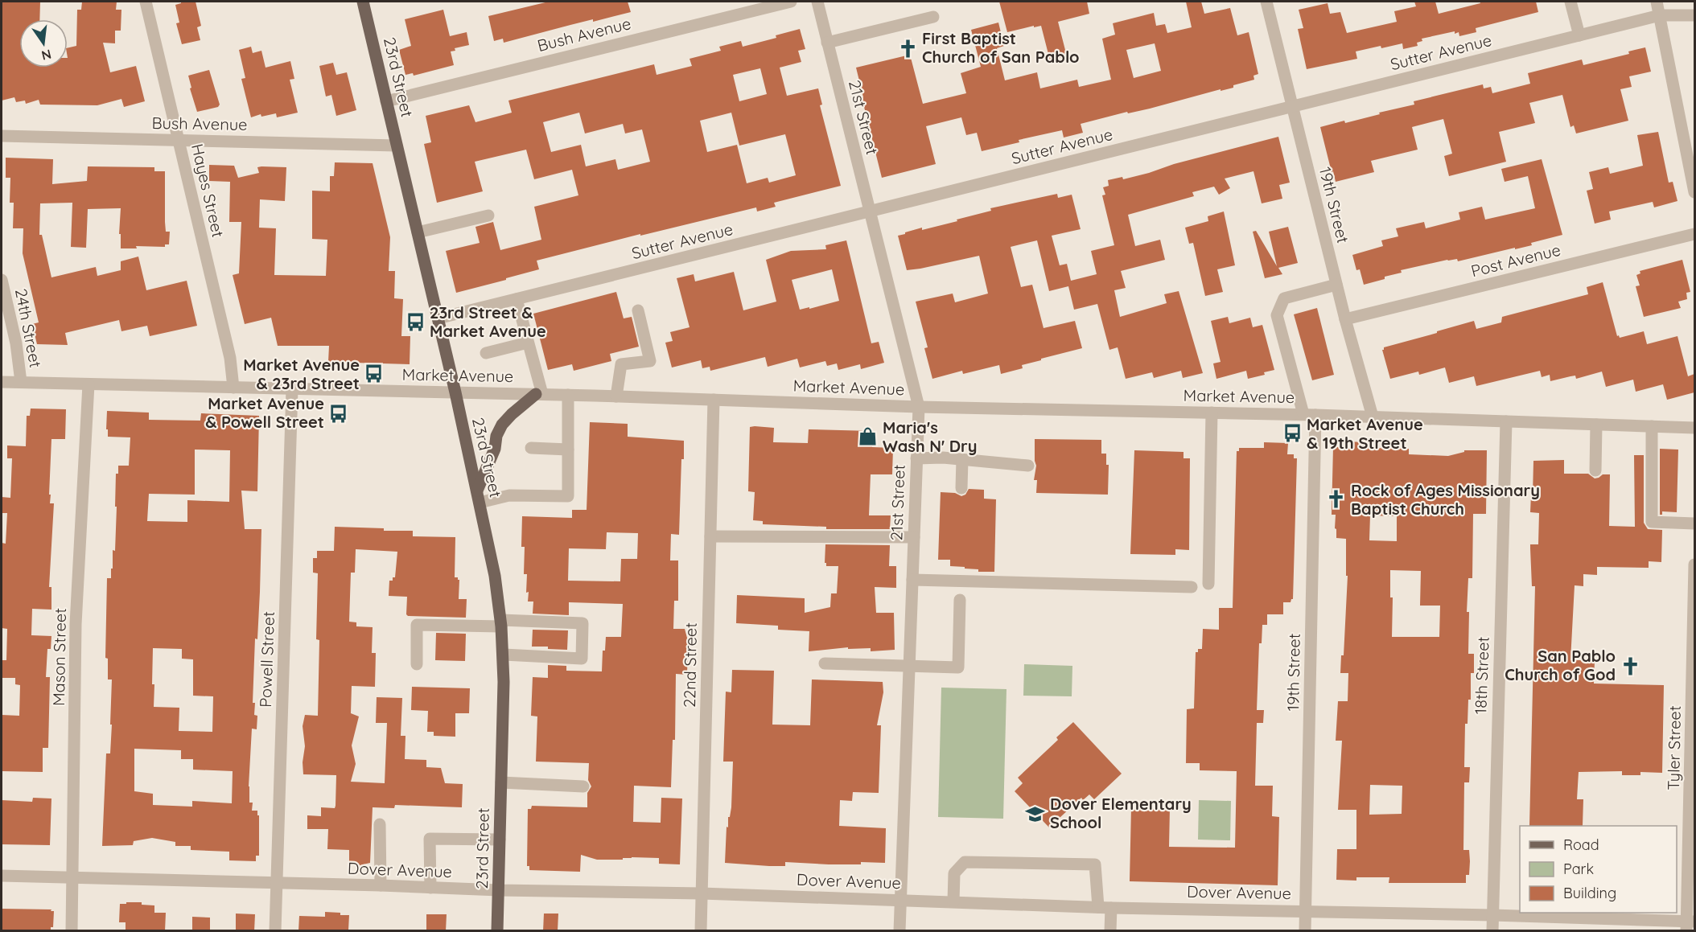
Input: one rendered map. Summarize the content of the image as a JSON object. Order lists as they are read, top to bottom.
{
  "streets": {
    "main road": ["23rd Street"],
    "street": [
      "Bush Avenue",
      "Sutter Avenue",
      "21st Street",
      "Hayes Street",
      "19th Street",
      "Post Avenue",
      "24th Street",
      "Market Avenue",
      "Mason Street",
      "Powell Street",
      "22nd Street",
      "18th Street",
      "Tyler Street",
      "Dover Avenue"
    ]
  },
  "crossings": [
    ["Bush Avenue", "23rd Street"],
    ["Bush Avenue", "Hayes Street"],
    ["Sutter Avenue", "23rd Street"],
    ["Sutter Avenue", "21st Street"],
    ["Sutter Avenue", "19th Street"],
    ["23rd Street", "Market Avenue"],
    ["23rd Street", "Dover Avenue"],
    ["21st Street", "Market Avenue"],
    ["21st Street", "Dover Avenue"],
    ["Hayes Street", "Market Avenue"],
    ["19th Street", "Post Avenue"],
    ["19th Street", "Market Avenue"],
    ["19th Street", "Dover Avenue"],
    ["24th Street", "Market Avenue"],
    ["Market Avenue", "Mason Street"],
    ["Market Avenue", "Powell Street"],
    ["Market Avenue", "22nd Street"],
    ["Market Avenue", "18th Street"],
    ["Mason Street", "Dover Avenue"],
    ["Powell Street", "Dover Avenue"],
    ["22nd Street", "Dover Avenue"],
    ["18th Street", "Dover Avenue"],
    ["Tyler Street", "Dover Avenue"]
  ],
  "places": {
    "church": ["First Baptist Church of San Pablo", "Rock of Ages Missionary Baptist Church", "San Pablo Church of God"],
    "bus stop": [
      "23rd Street & Market Avenue",
      "Market Avenue & 23rd Street",
      "Market Avenue & Powell Street",
      "Market Avenue & 19th Street"
    ],
    "shop": ["Maria's Wash N' Dry"],
    "school or university": ["Dover Elementary School"]
  },
  "legend": ["Road", "Park", "Building"],
  "north": "bottom"
}
